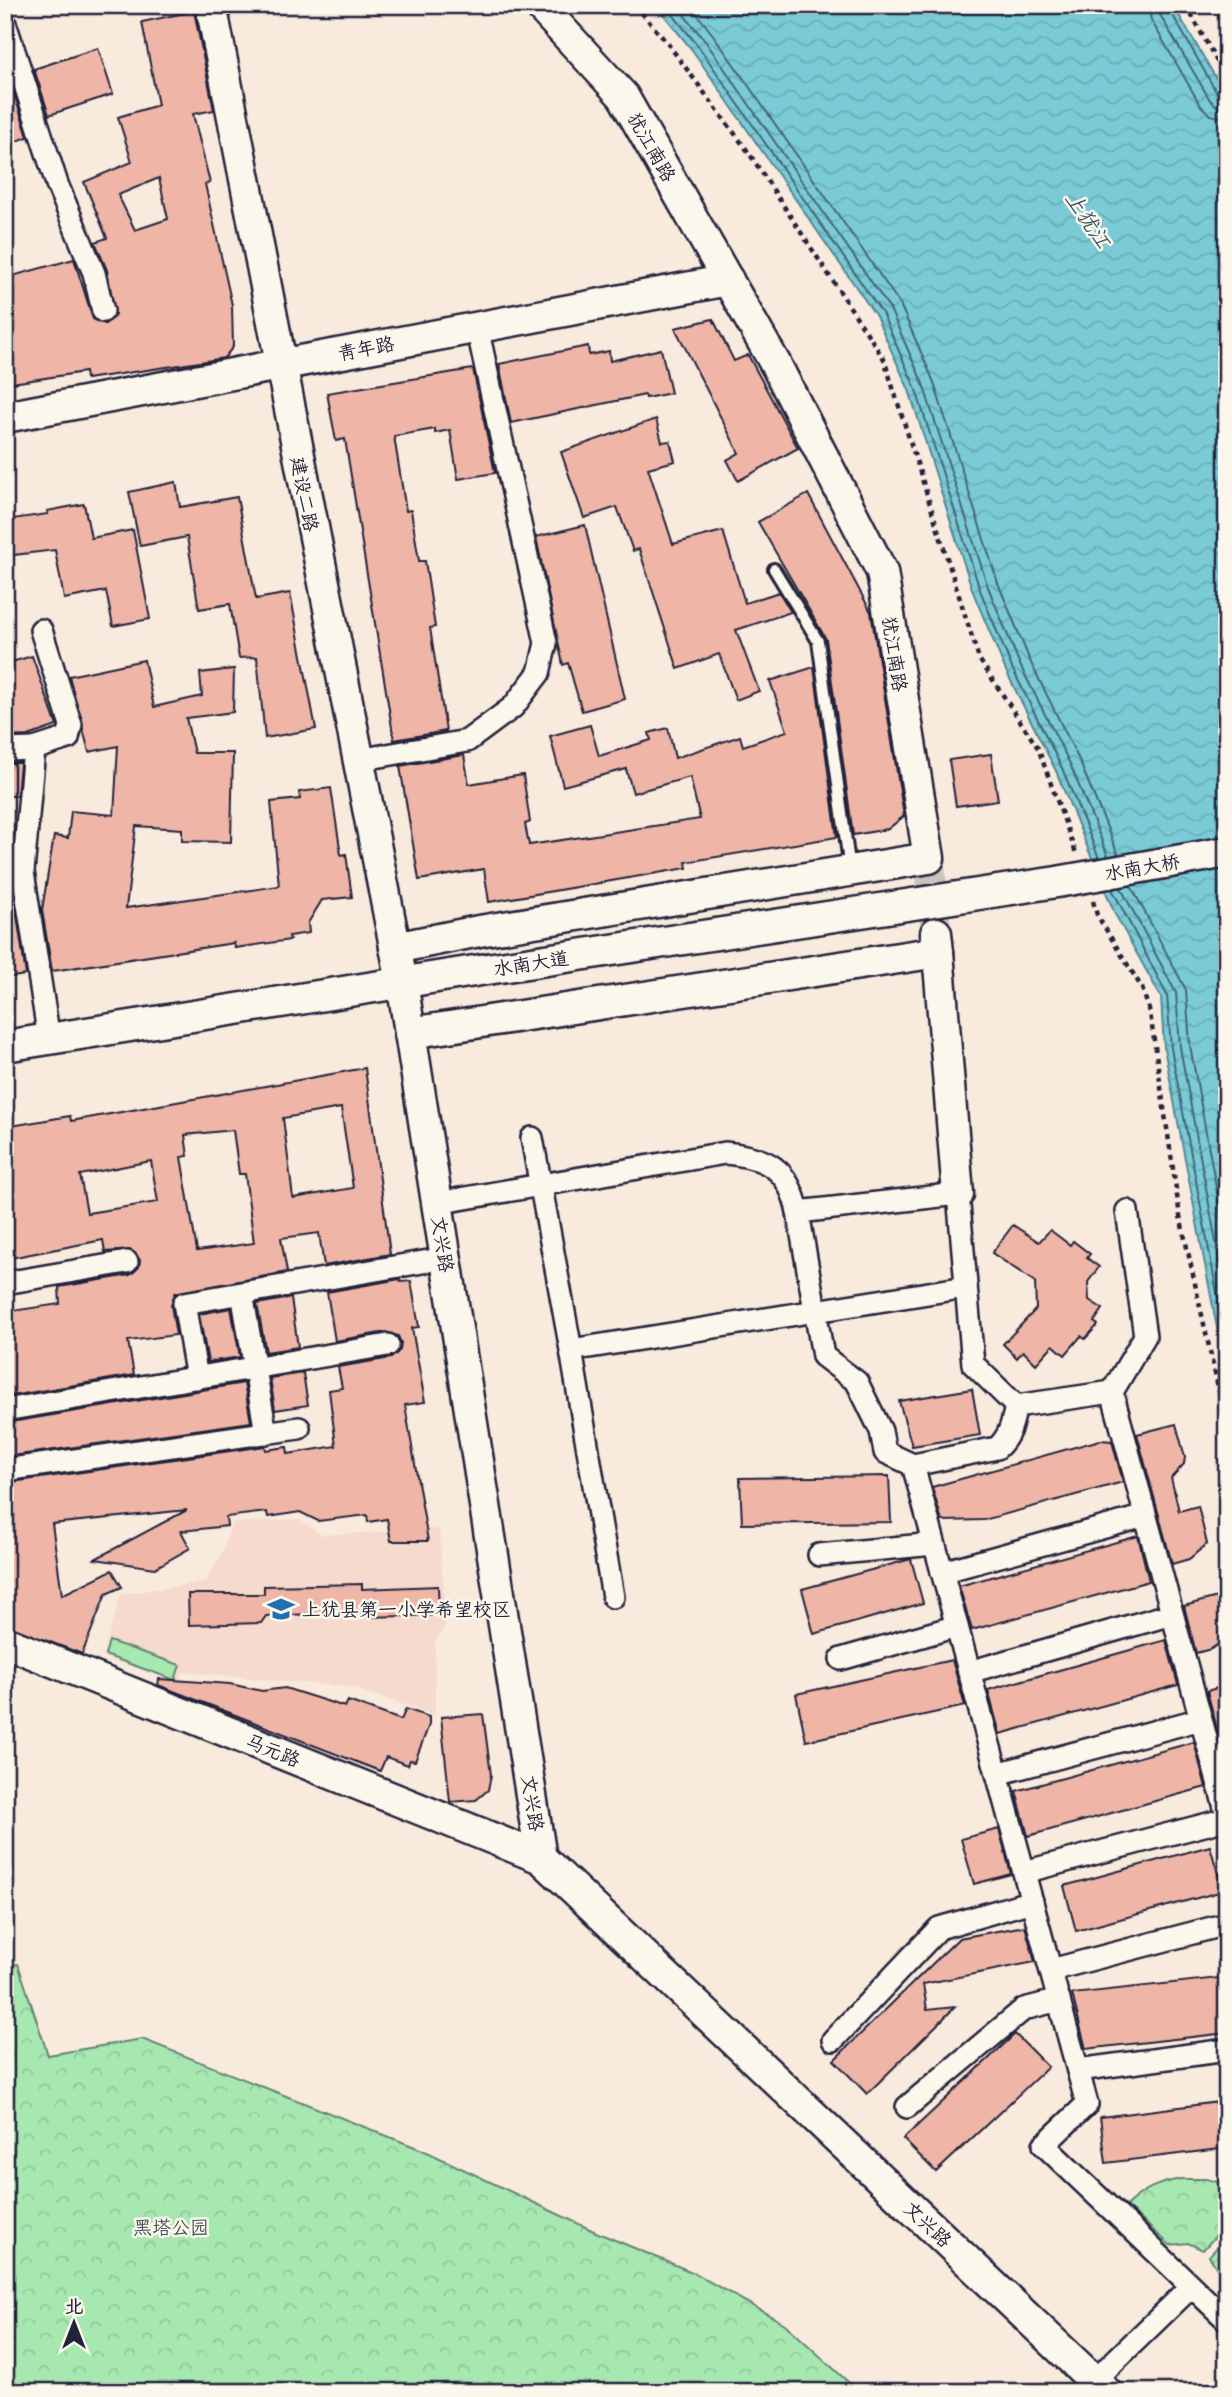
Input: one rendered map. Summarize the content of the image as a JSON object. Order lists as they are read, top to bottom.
{
  "streets": {
    "street": [
      "犹江南路",
      "青年路",
      "建设二路",
      "水南大桥",
      "水南大道",
      "文兴路",
      "马元路"
    ]
  },
  "crossings": [
    ["犹江南路", "青年路"],
    ["犹江南路", "建设二路"],
    ["青年路", "建设二路"],
    ["建设二路", "水南大道"],
    ["建设二路", "文兴路"],
    ["水南大桥", "水南大道"],
    ["水南大道", "文兴路"],
    ["文兴路", "马元路"]
  ],
  "water": ["上犹江"],
  "parks": ["黑塔公园"],
  "places": {
    "school or university": ["上犹县第一小学希望校区"]
  },
  "north": "top"
}
